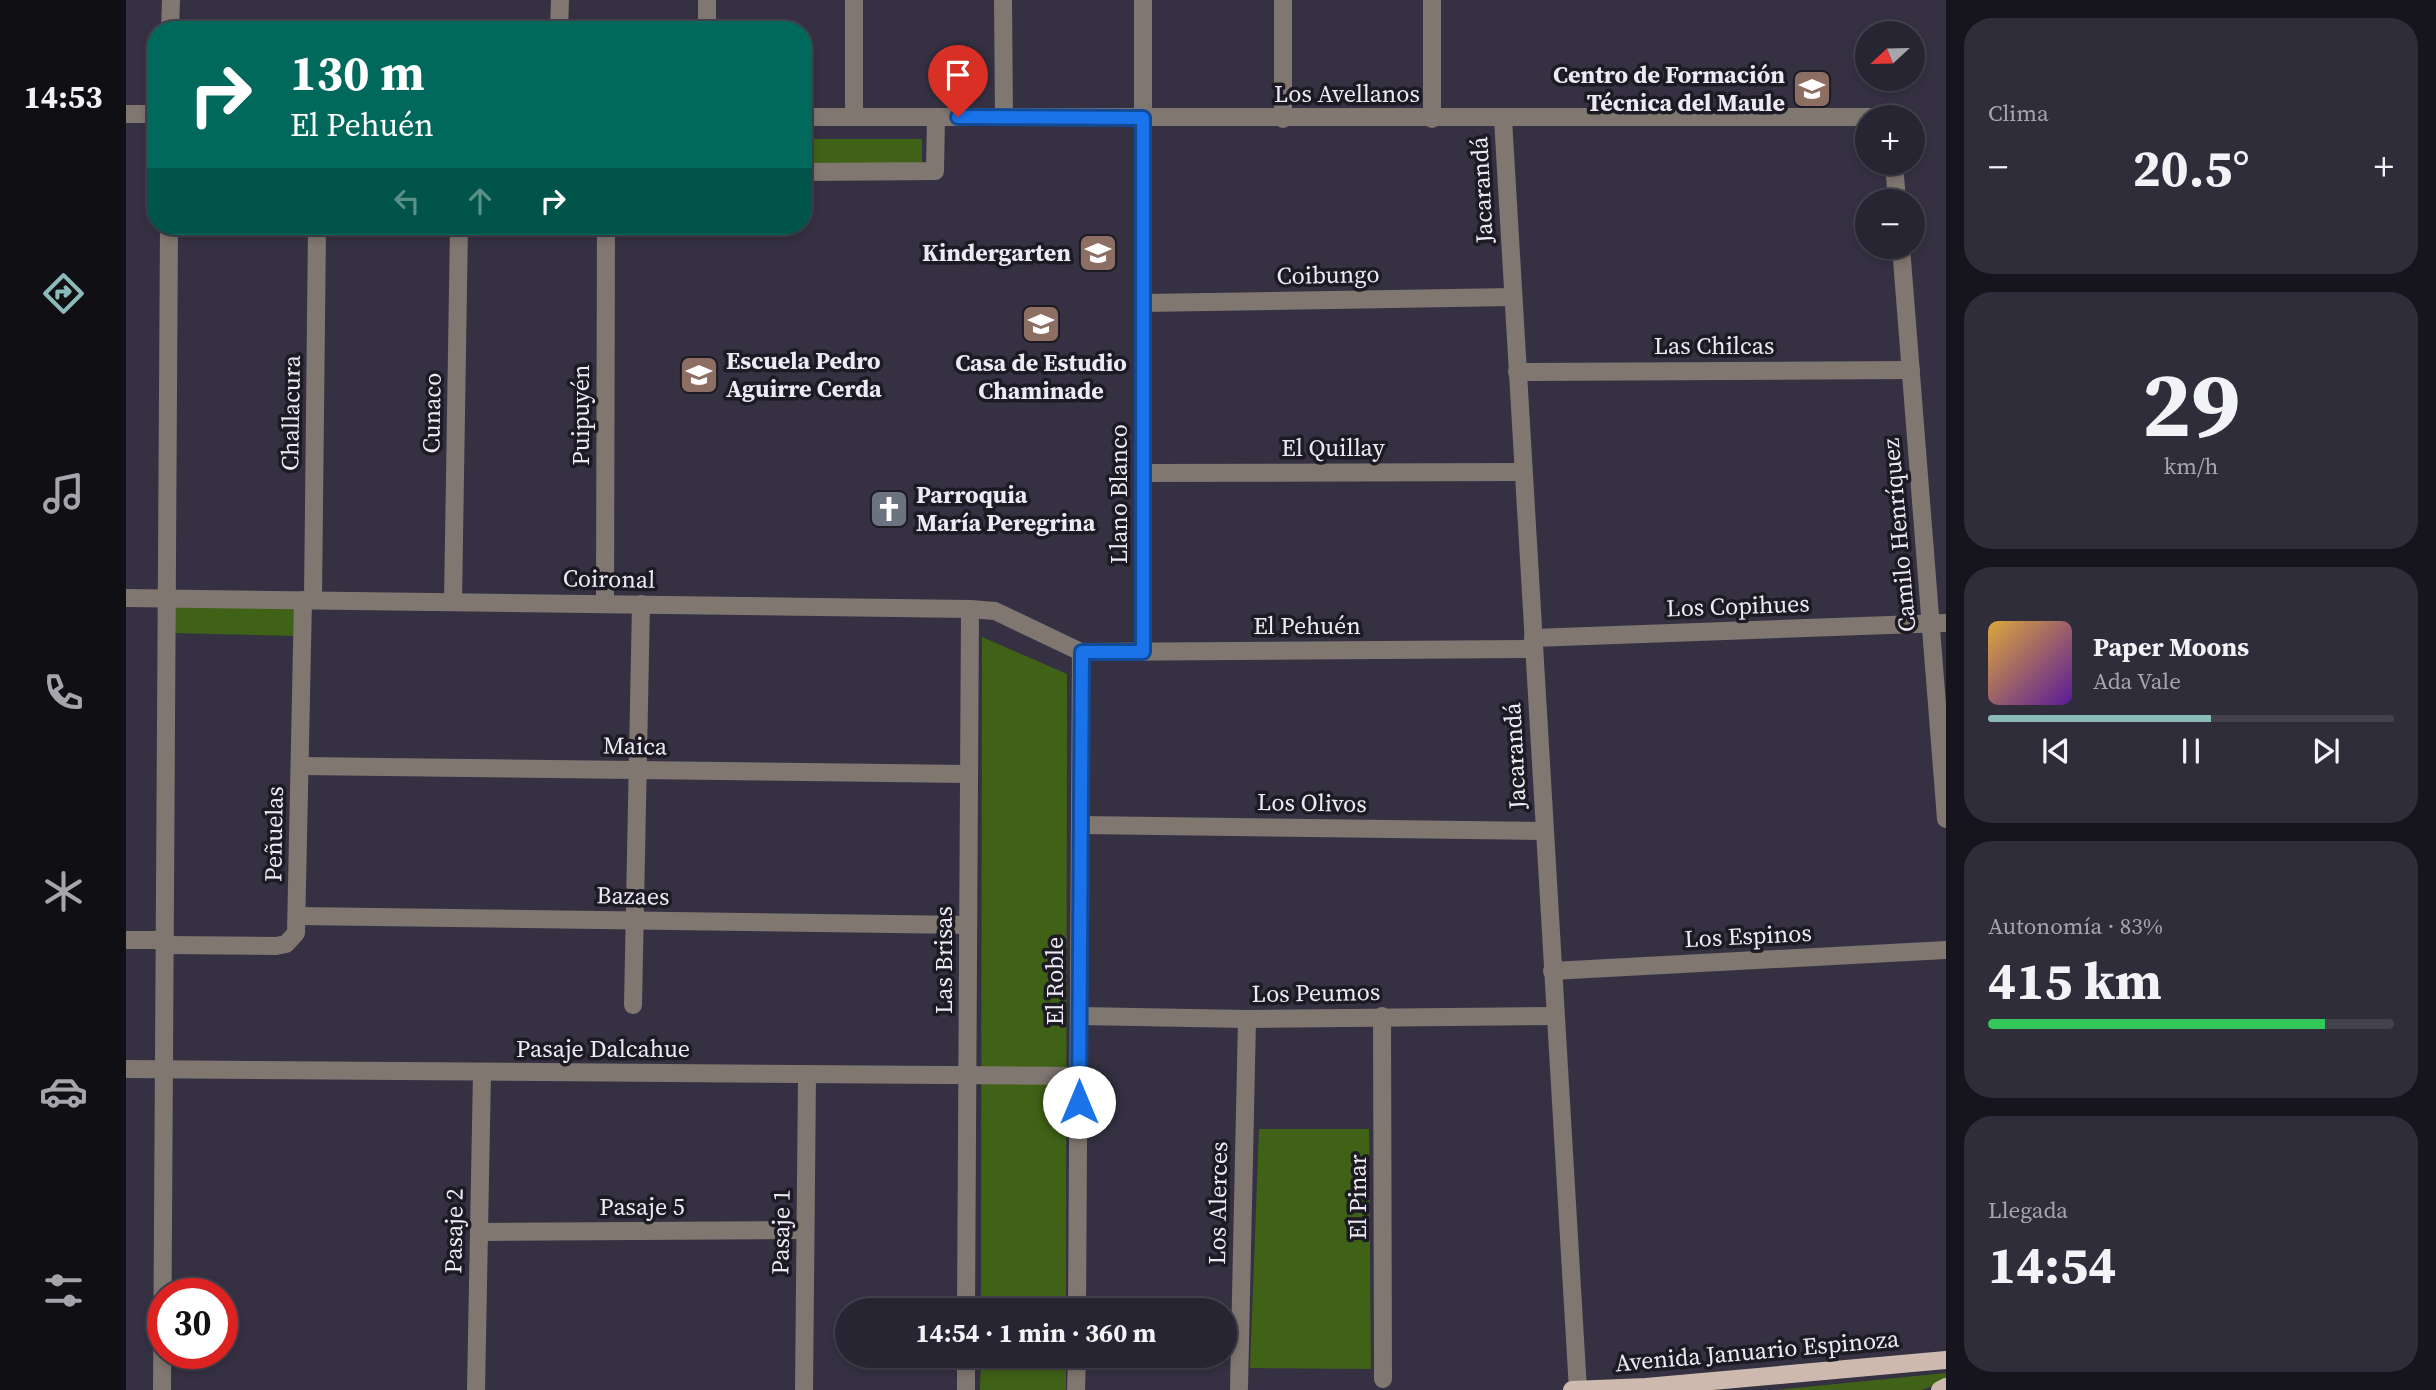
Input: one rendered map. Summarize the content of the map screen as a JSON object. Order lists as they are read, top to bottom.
{
  "streets": {
    "main road": ["Avenida Januario Espinoza"],
    "street": [
      "Los Avellanos",
      "Jacarandá",
      "Coibungo",
      "Las Chilcas",
      "Challacura",
      "Cunaco",
      "Puipuyén",
      "El Quillay",
      "Llano Blanco",
      "Camilo Henríquez",
      "Coironal",
      "Los Copihues",
      "El Pehuén",
      "Maica",
      "Los Olivos",
      "Peñuelas",
      "Bazaes",
      "Los Espinos",
      "Las Brisas",
      "El Roble",
      "Los Peumos",
      "Pasaje Dalcahue",
      "El Pinar",
      "Los Alerces",
      "Pasaje 5",
      "Pasaje 2",
      "Pasaje 1"
    ]
  },
  "crossings": [
    ["Los Avellanos", "Jacarandá"],
    ["Los Avellanos", "Llano Blanco"],
    ["Jacarandá", "Coibungo"],
    ["Jacarandá", "Las Chilcas"],
    ["Jacarandá", "El Quillay"],
    ["Jacarandá", "Los Copihues"],
    ["Jacarandá", "El Pehuén"],
    ["Jacarandá", "Los Olivos"],
    ["Jacarandá", "Los Espinos"],
    ["Jacarandá", "Los Peumos"],
    ["Jacarandá", "Avenida Januario Espinoza"],
    ["Coibungo", "Llano Blanco"],
    ["Las Chilcas", "Camilo Henríquez"],
    ["Challacura", "Coironal"],
    ["Challacura", "Peñuelas"],
    ["Cunaco", "Coironal"],
    ["Puipuyén", "Coironal"],
    ["El Quillay", "Llano Blanco"],
    ["Llano Blanco", "El Pehuén"],
    ["Camilo Henríquez", "Los Copihues"],
    ["Coironal", "El Pehuén"],
    ["Coironal", "Peñuelas"],
    ["Coironal", "Las Brisas"],
    ["Coironal", "El Roble"],
    ["Los Copihues", "El Pehuén"],
    ["El Pehuén", "El Roble"],
    ["Maica", "Peñuelas"],
    ["Maica", "Las Brisas"],
    ["Los Olivos", "El Roble"],
    ["Peñuelas", "Bazaes"],
    ["Bazaes", "Las Brisas"],
    ["Las Brisas", "Pasaje Dalcahue"],
    ["El Roble", "Los Peumos"],
    ["El Roble", "Pasaje Dalcahue"],
    ["Los Peumos", "El Pinar"],
    ["Los Peumos", "Los Alerces"],
    ["Pasaje Dalcahue", "Pasaje 2"],
    ["Pasaje Dalcahue", "Pasaje 1"],
    ["Pasaje 5", "Pasaje 2"],
    ["Pasaje 5", "Pasaje 1"]
  ],
  "places": {
    "school or university": [
      "Centro de Formación Técnica del Maule",
      "Kindergarten",
      "Casa de Estudio Chaminade",
      "Escuela Pedro Aguirre Cerda"
    ],
    "church": ["Parroquia María Peregrina"]
  },
  "north": "left",
  "page": {
    "tabs": "14:53",
    "tile": [
      "Clima",
      ["29", "km/h"],
      ["Autonomía · 83%", "415 km"],
      ["Llegada", "14:54"]
    ],
    "map_buttons": ["+", "−"],
    "turn": ["130 m", "El Pehuén"],
    "heat": ["−", "20.5°", "+"],
    "song": ["Paper Moons", "Ada Vale"],
    "limit": "30",
    "trip": "14:54 · 1 min · 360 m"
  }
}
